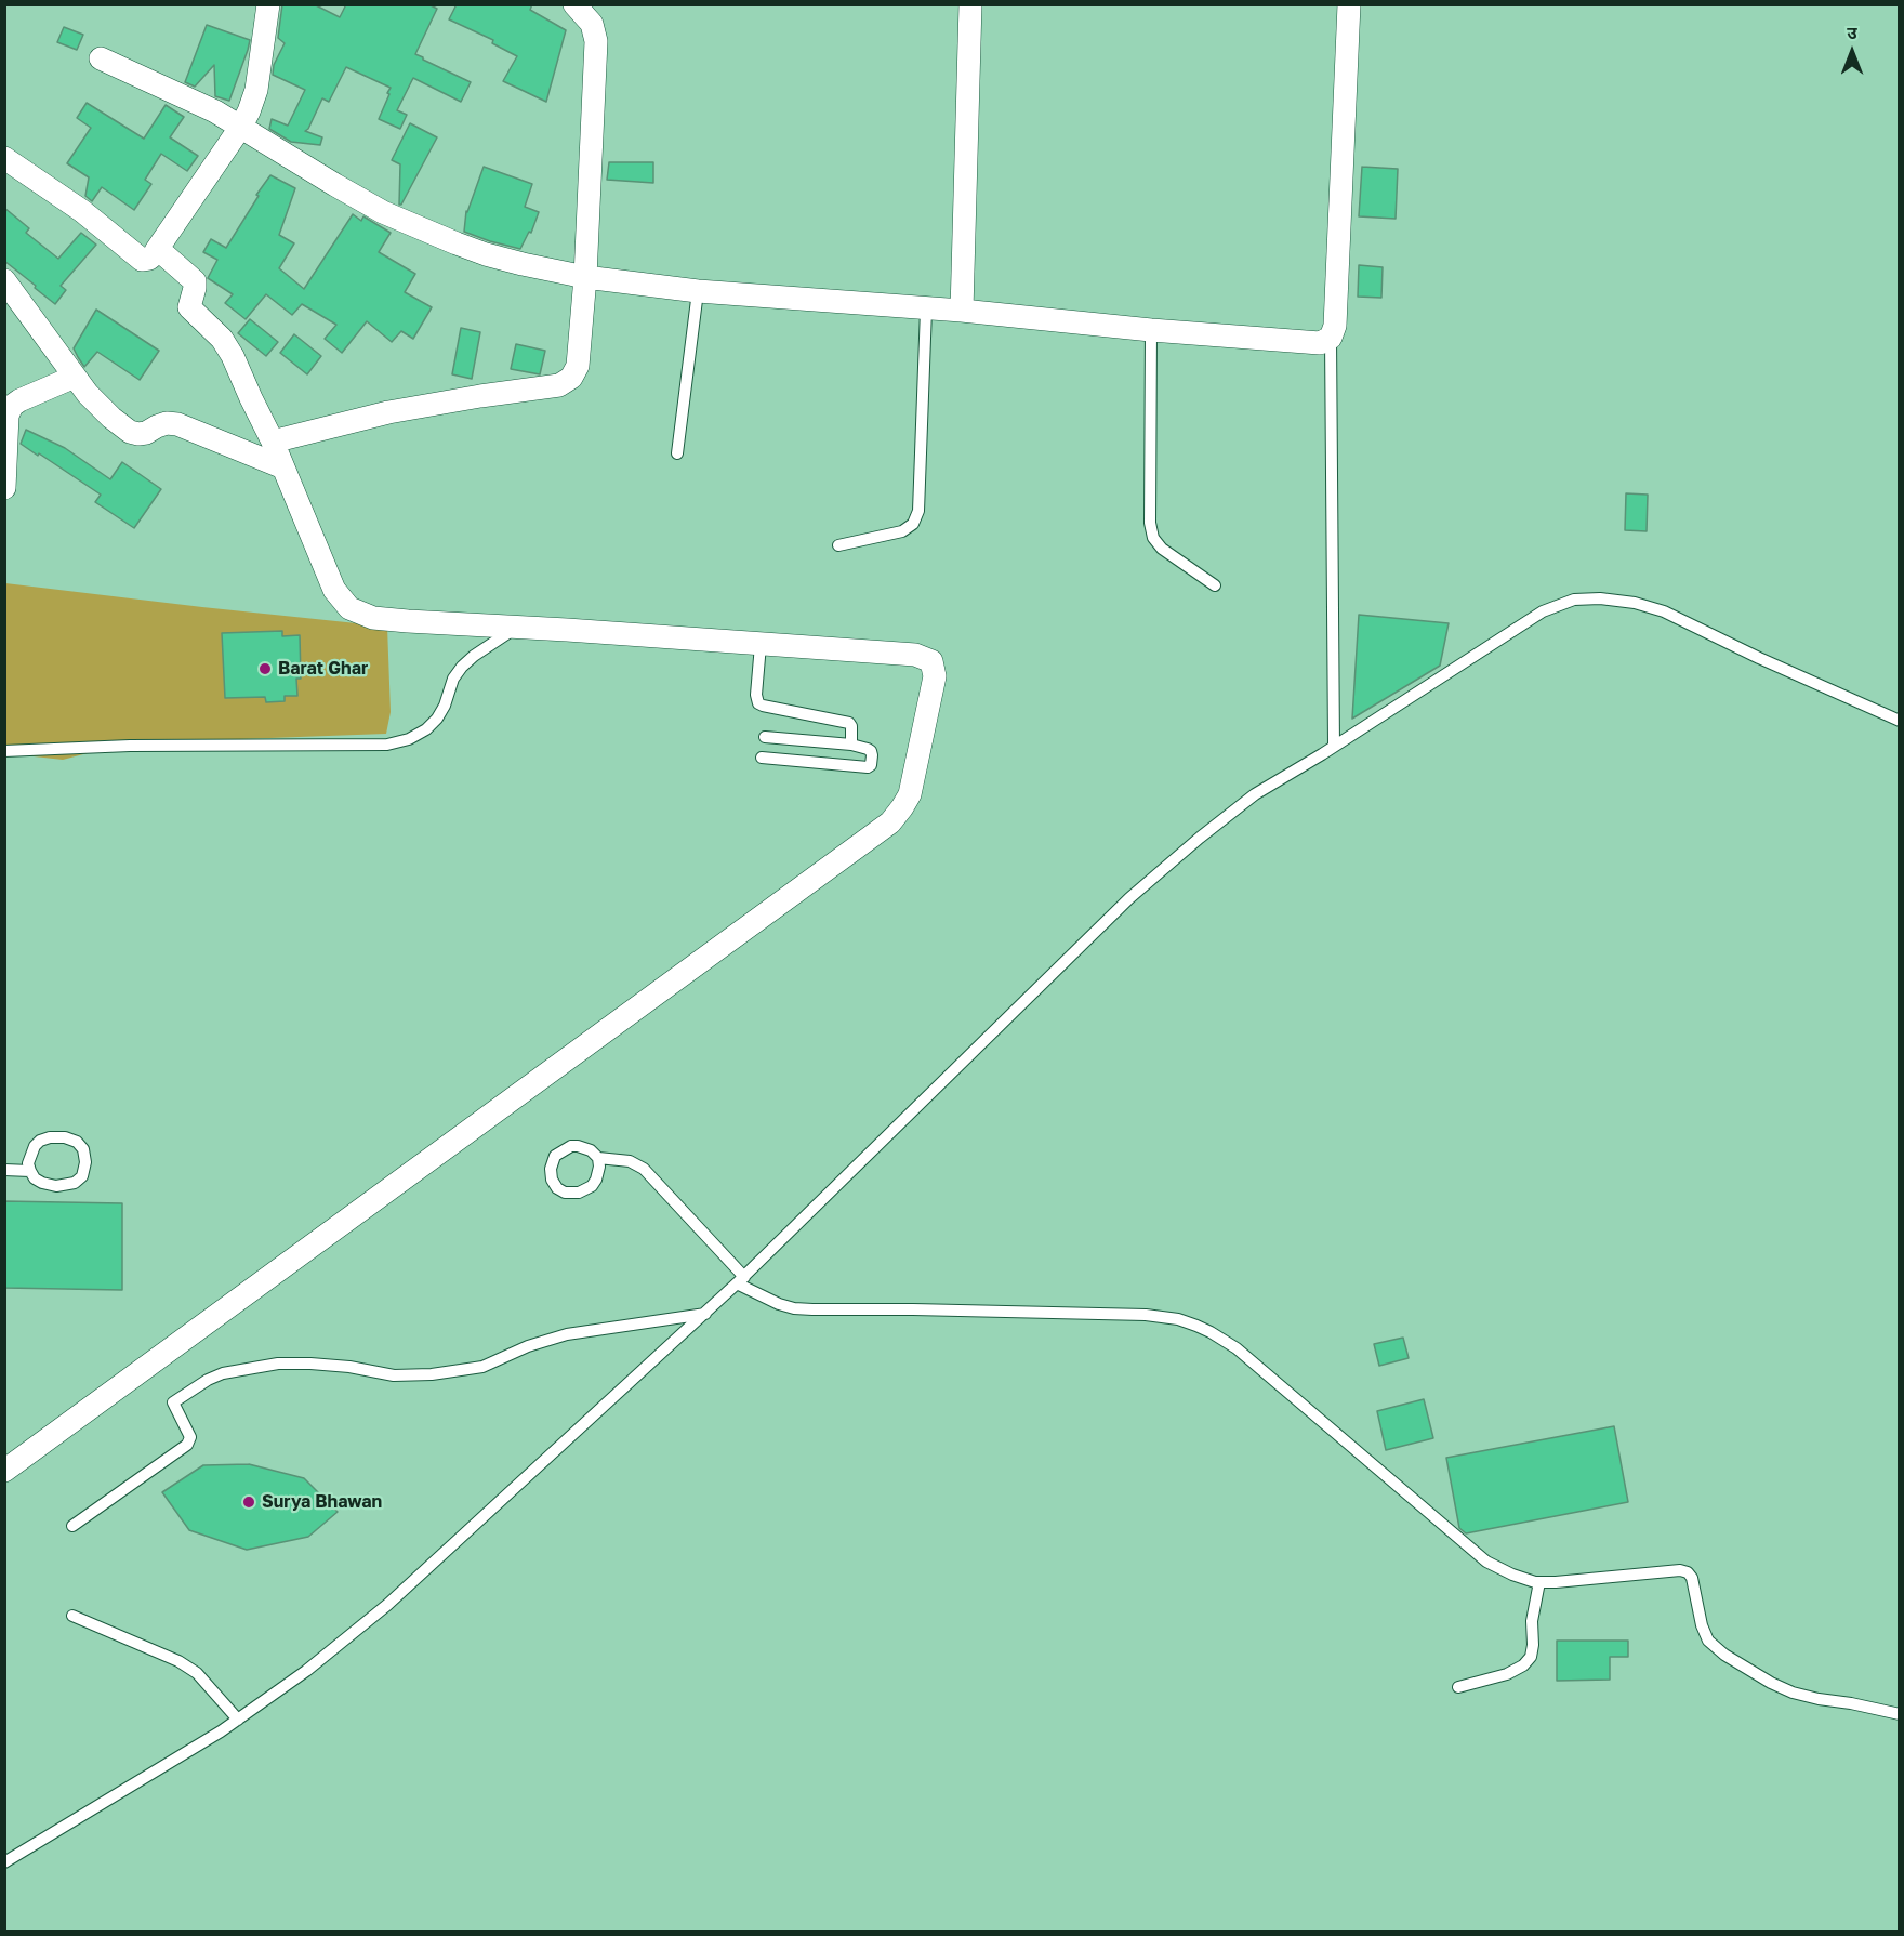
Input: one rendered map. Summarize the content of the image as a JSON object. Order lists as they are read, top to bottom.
{
  "places": ["Barat Ghar", "Surya Bhawan"],
  "north": "top"
}
